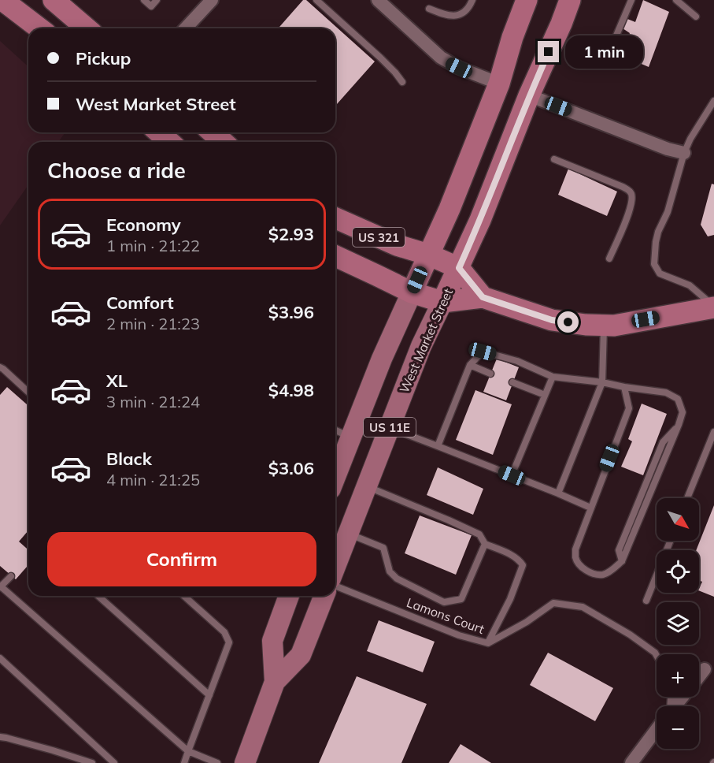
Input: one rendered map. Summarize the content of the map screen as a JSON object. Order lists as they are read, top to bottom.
{
  "streets": {
    "highway": ["US 321", "West Market Street", "US 11E"],
    "lane": ["Lamons Court"]
  },
  "crossings": [
    ["US 321", "West Market Street"],
    ["US 321", "US 11E"]
  ],
  "north": "bottom right",
  "page": {
    "banner": ["Pickup", "West Market Street"],
    "bubble": "1 min",
    "heading": "Choose a ride",
    "list": [
      {
        "name": "Economy",
        "note": "1 min · 21:22",
        "value": "$2.93"
      },
      {
        "name": "Comfort",
        "note": "2 min · 21:23",
        "value": "$3.96"
      },
      {
        "name": "XL",
        "note": "3 min · 21:24",
        "value": "$4.98"
      },
      {
        "name": "Black",
        "note": "4 min · 21:25",
        "value": "$3.06"
      }
    ],
    "map_buttons": ["+", "−"],
    "buttons": "Confirm"
  }
}
